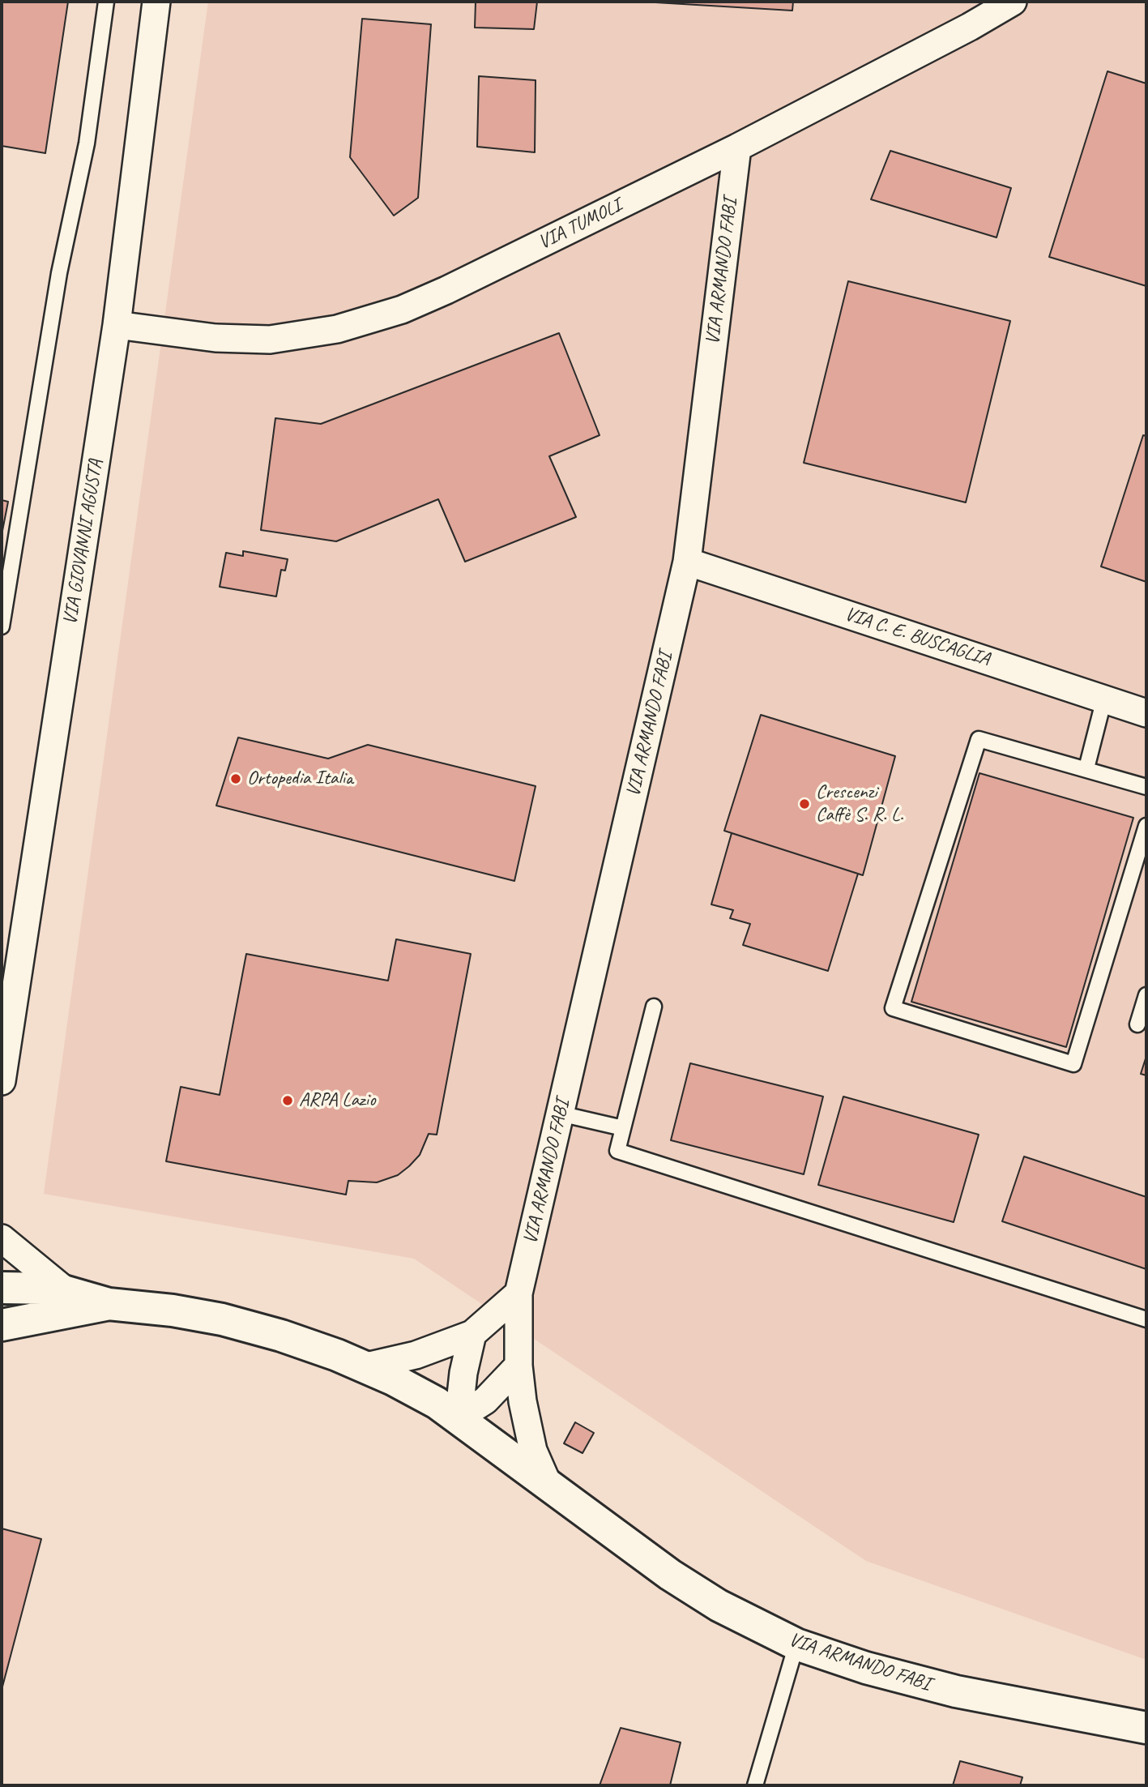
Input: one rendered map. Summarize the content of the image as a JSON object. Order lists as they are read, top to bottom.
{
  "streets": {
    "street": [
      "VIA TUMOLI",
      "VIA ARMANDO FABI",
      "VIA GIOVANNI AGUSTA",
      "VIA C. E. BUSCAGLIA"
    ]
  },
  "crossings": [
    ["VIA TUMOLI", "VIA ARMANDO FABI"],
    ["VIA TUMOLI", "VIA GIOVANNI AGUSTA"],
    ["VIA ARMANDO FABI", "VIA C. E. BUSCAGLIA"]
  ],
  "places": ["Ortopedia Italia", "Crescenzi Caffè S. R. L.", "ARPA Lazio"]
}
